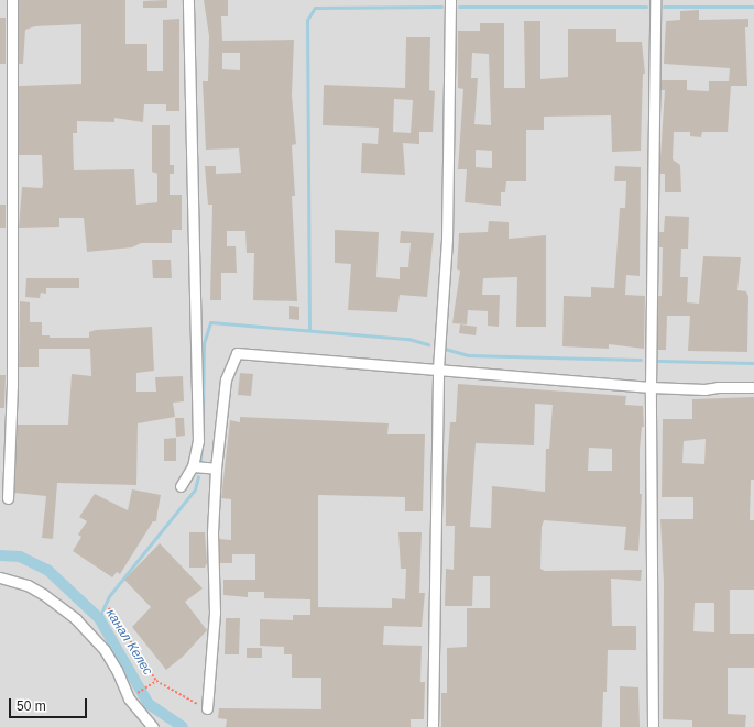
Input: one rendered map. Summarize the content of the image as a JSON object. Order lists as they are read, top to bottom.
{
  "water": ["канал Келес"],
  "scale_bar": "50 m"
}
